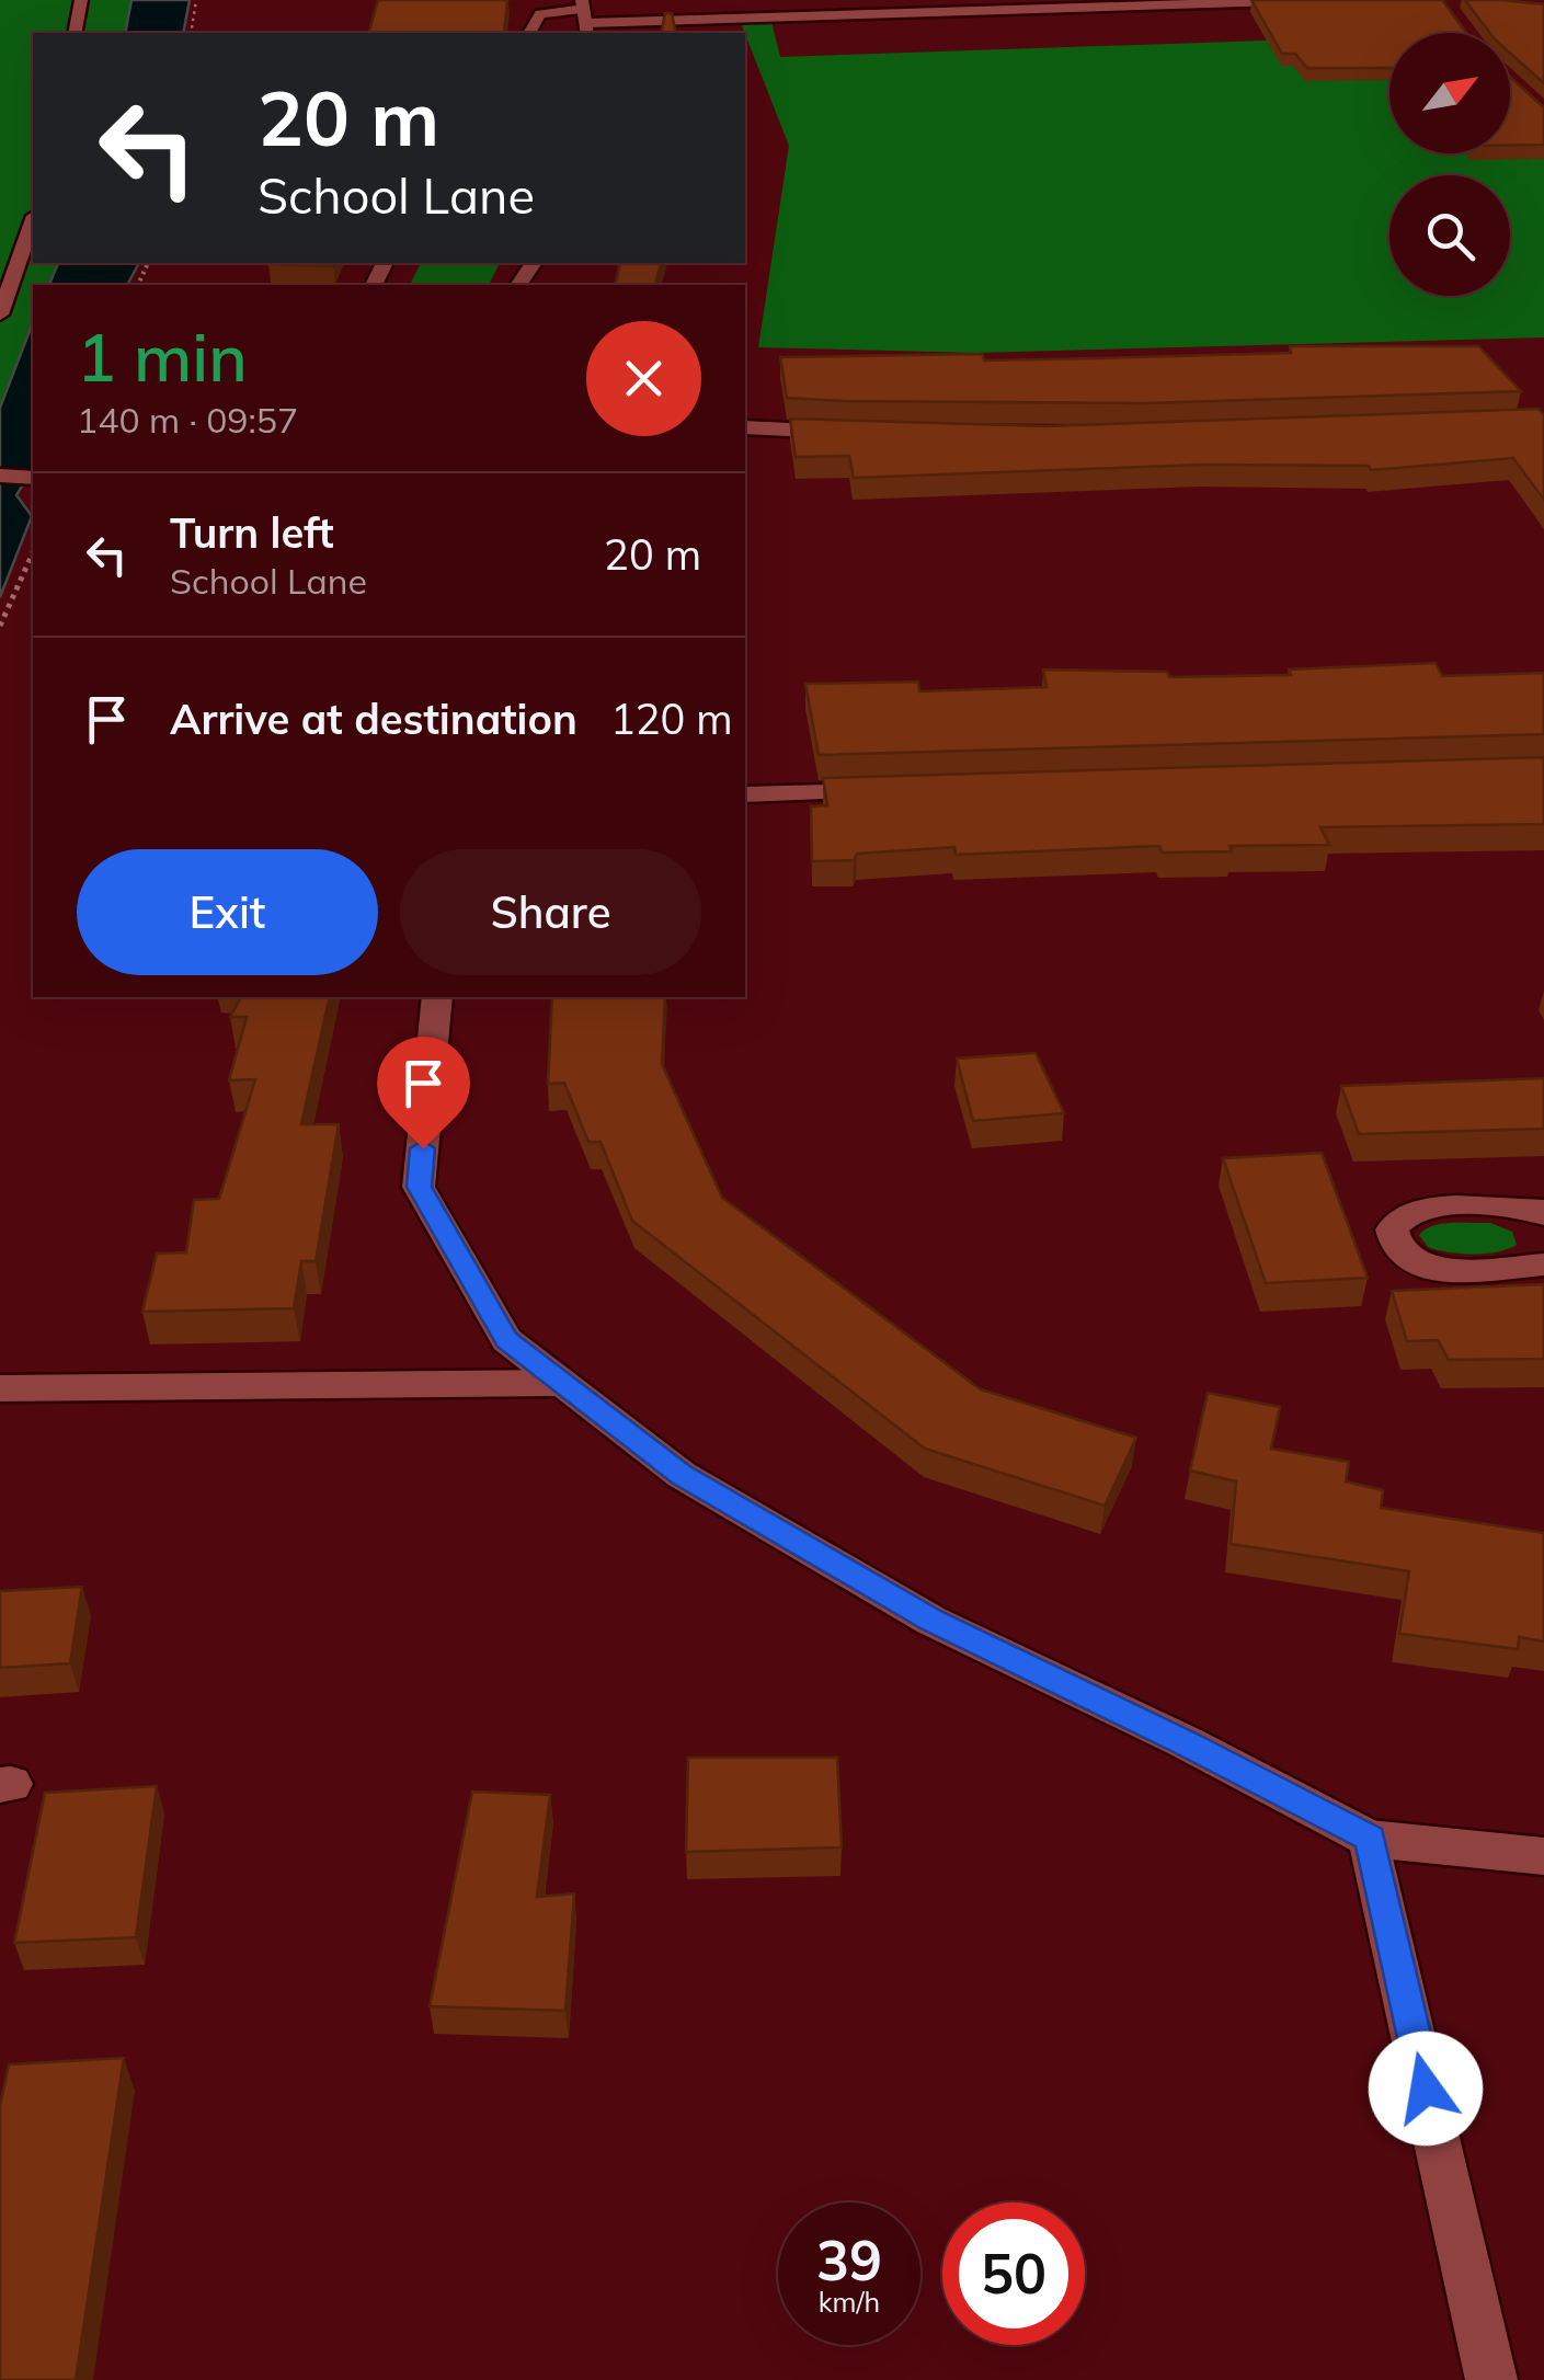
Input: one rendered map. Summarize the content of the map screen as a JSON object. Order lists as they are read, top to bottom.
{
  "north": "top right",
  "page": {
    "turn": ["20 m", "School Lane"],
    "heading": ["1 min", "140 m · 09:57"],
    "list": [
      {
        "name": "Turn left",
        "note": "School Lane",
        "value": "20 m"
      },
      {
        "name": "Arrive at destination",
        "value": "120 m"
      }
    ],
    "buttons": ["Exit", "Share"],
    "speed": "39 km/h",
    "limit": "50"
  }
}
